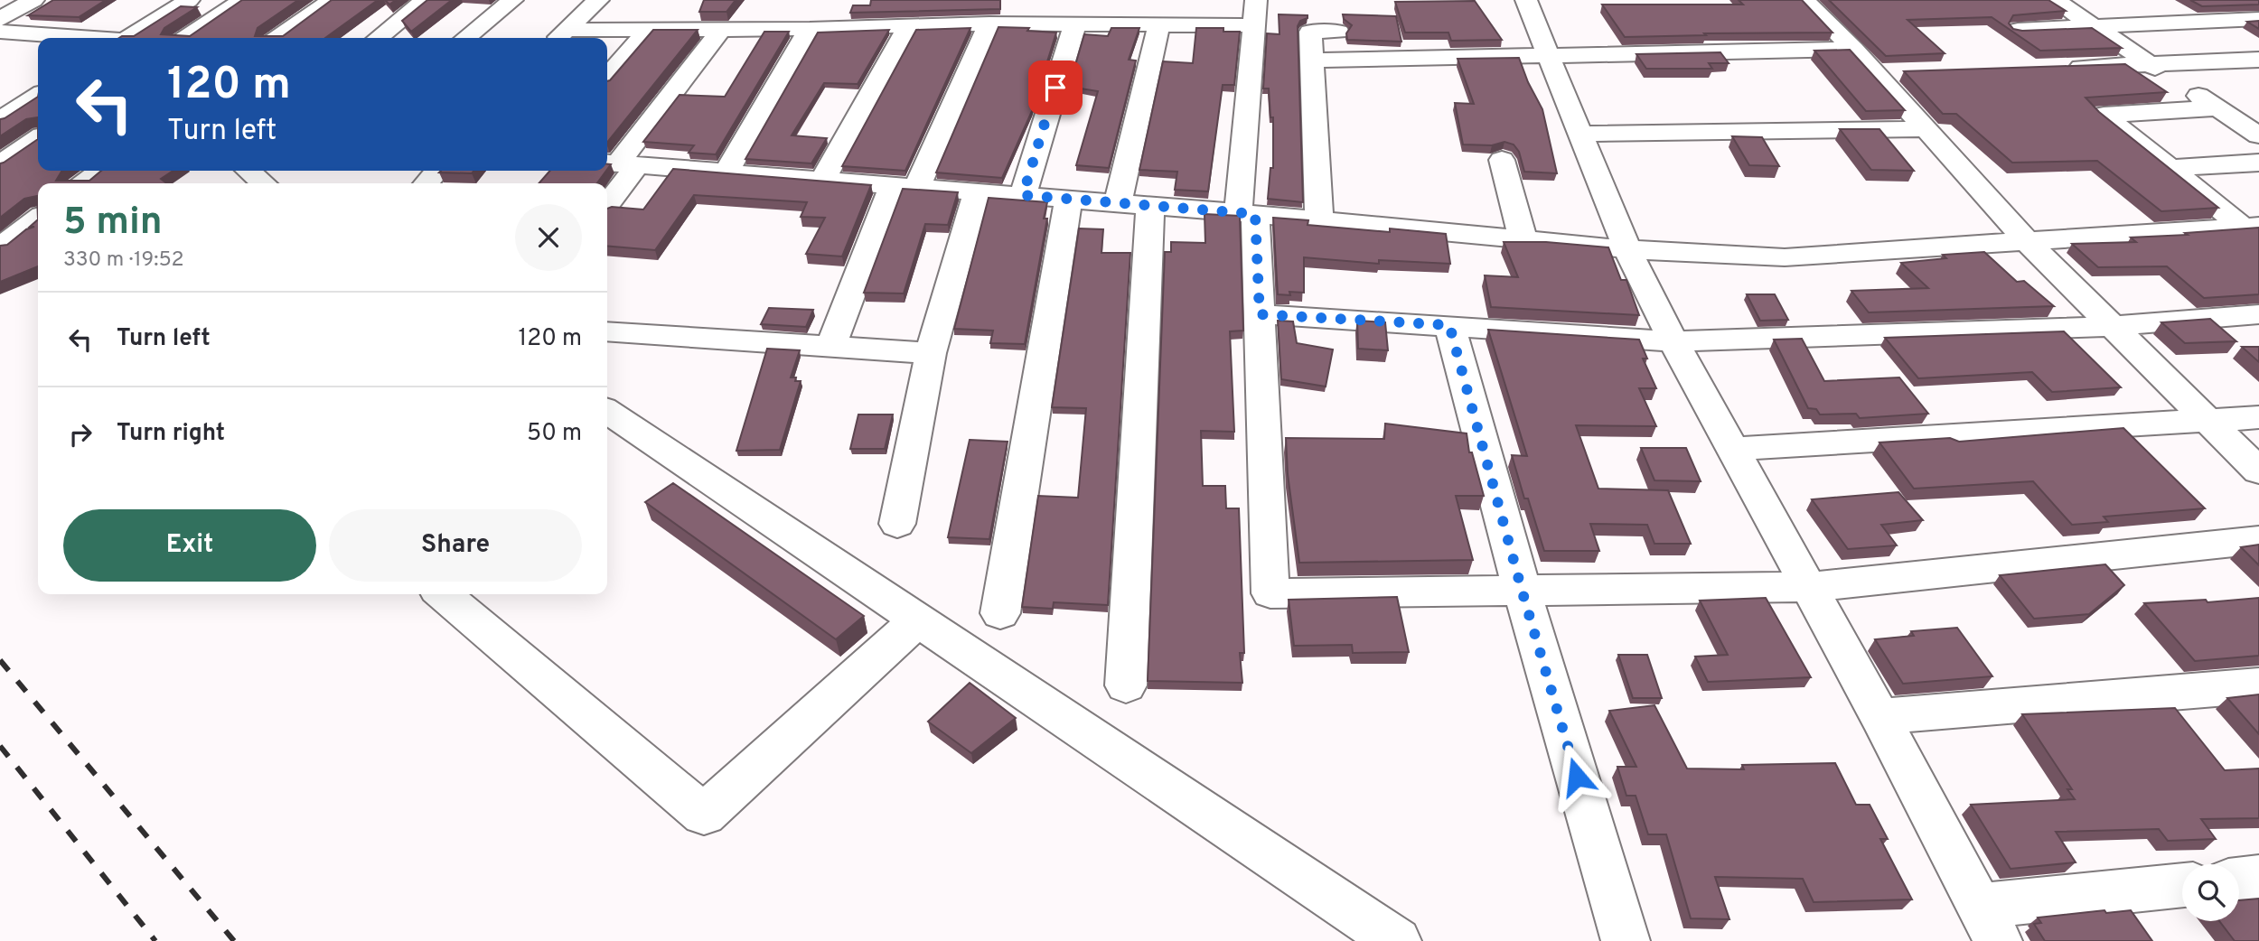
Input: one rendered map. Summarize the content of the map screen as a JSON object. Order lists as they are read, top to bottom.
{
  "page": {
    "turn": ["120 m", "Turn left"],
    "heading": ["5 min", "330 m · 19:52"],
    "list": [
      {
        "name": "Turn left",
        "value": "120 m"
      },
      {
        "name": "Turn right",
        "value": "50 m"
      }
    ],
    "buttons": ["Exit", "Share"]
  }
}
